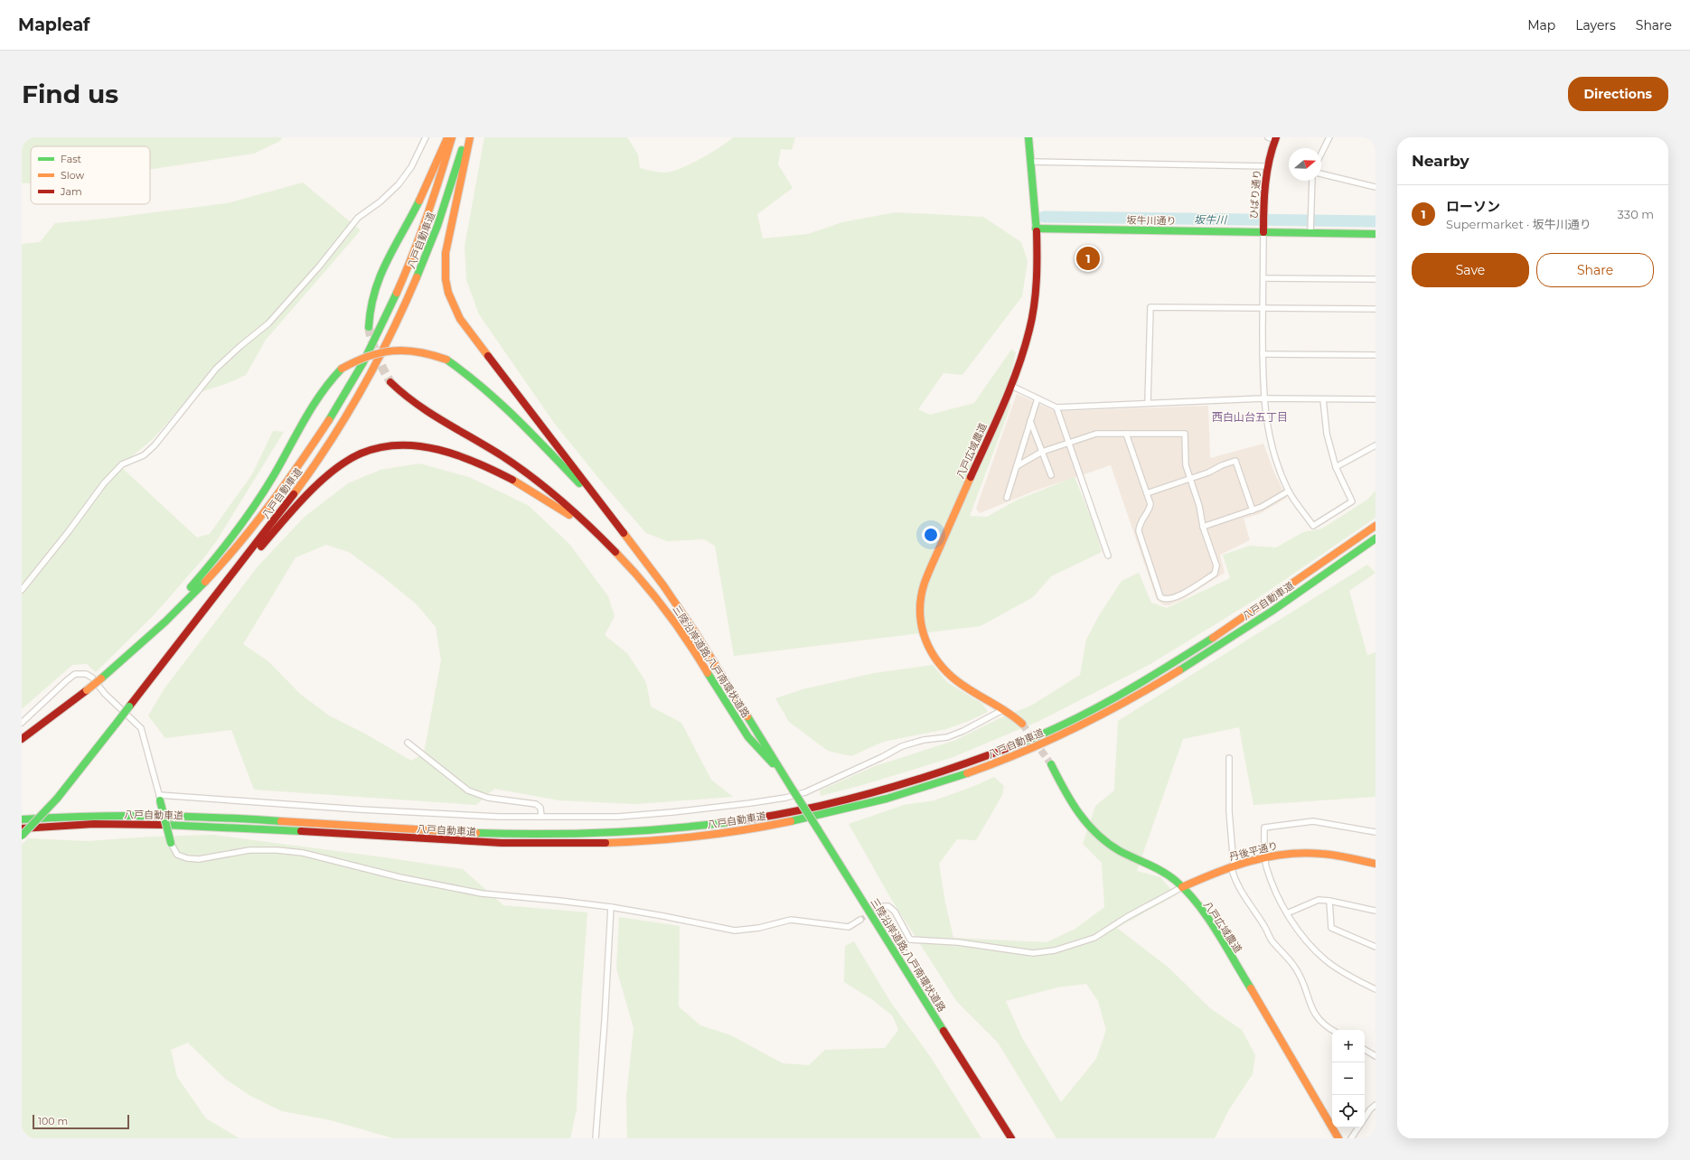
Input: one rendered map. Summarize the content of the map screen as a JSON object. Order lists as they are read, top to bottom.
{
  "streets": {
    "main road": [
      "ひばり通り",
      "坂牛川通り",
      "八戸自動車道",
      "八戸広域農道",
      "三陸沿岸道路;八戸南環状道路",
      "丹後平通り"
    ]
  },
  "crossings": [
    ["ひばり通り", "坂牛川通り"],
    ["坂牛川通り", "八戸広域農道"],
    ["八戸広域農道", "丹後平通り"]
  ],
  "districts": ["西白山台五丁目"],
  "water": ["坂牛川"],
  "legend": ["Fast", "Slow", "Jam"],
  "scale_bar": "100 m",
  "north": "right",
  "page": {
    "header": "Mapleaf",
    "nav": ["Map", "Layers", "Share"],
    "buttons": [
      "Directions",
      ["Save", "Share"]
    ],
    "title": "Find us",
    "heading": "Nearby",
    "list": [
      {
        "mark": "1",
        "name": "ローソン",
        "note": "Supermarket · 坂牛川通り",
        "value": "330 m"
      }
    ],
    "pins": "1",
    "map_buttons": ["+", "−"],
    "scale": "100 m"
  }
}
